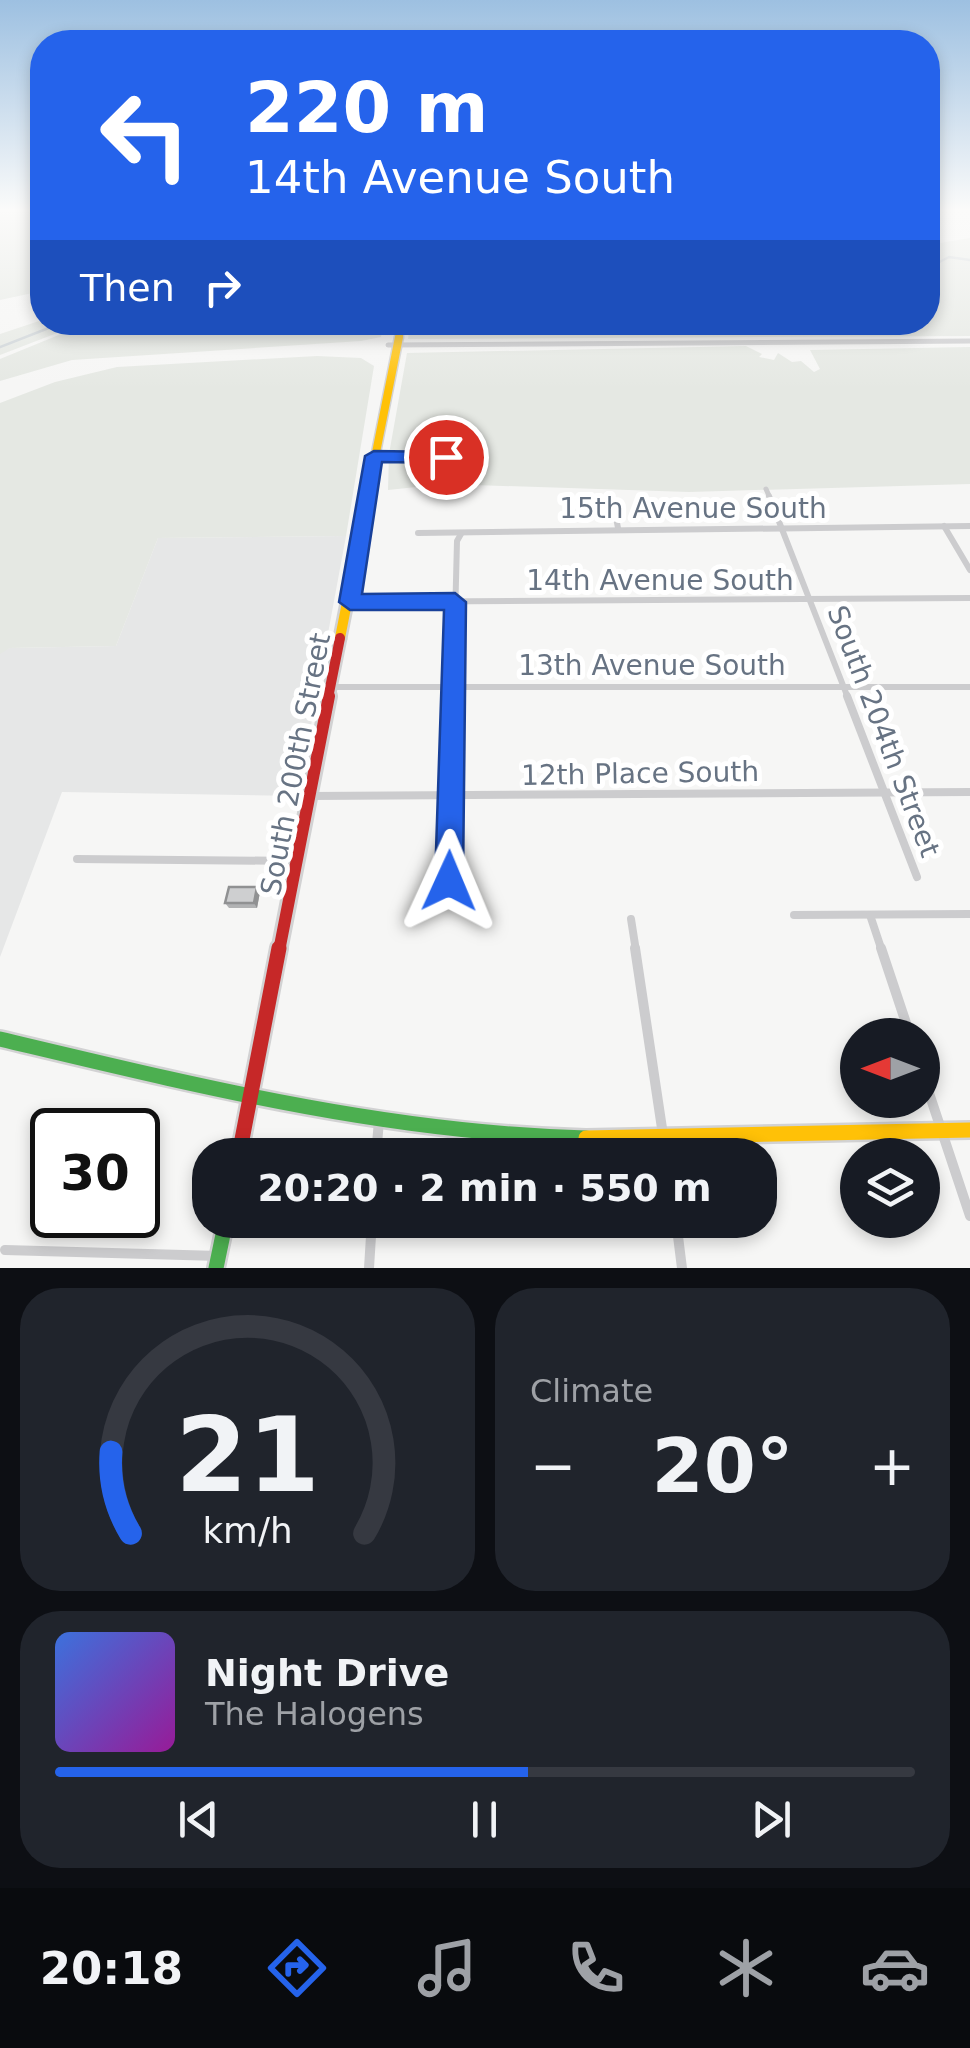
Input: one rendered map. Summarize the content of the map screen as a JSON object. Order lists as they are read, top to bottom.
{
  "streets": {
    "main road": ["South 200th Street"],
    "street": [
      "15th Avenue South",
      "14th Avenue South",
      "13th Avenue South",
      "South 204th Street",
      "12th Place South"
    ]
  },
  "crossings": [
    ["15th Avenue South", "South 204th Street"],
    ["14th Avenue South", "South 204th Street"],
    ["14th Avenue South", "South 200th Street"],
    ["13th Avenue South", "South 204th Street"],
    ["13th Avenue South", "South 200th Street"],
    ["South 204th Street", "12th Place South"],
    ["South 200th Street", "12th Place South"]
  ],
  "north": "left",
  "page": {
    "turn": ["220 m", "14th Avenue South"],
    "then": "Then",
    "limit": "30",
    "trip": "20:20 · 2 min · 550 m",
    "tile": "Climate",
    "heat": ["−", "20°", "+"],
    "song": ["Night Drive", "The Halogens"],
    "tabs": "20:18",
    "gauge": ["21", "km/h"]
  }
}
